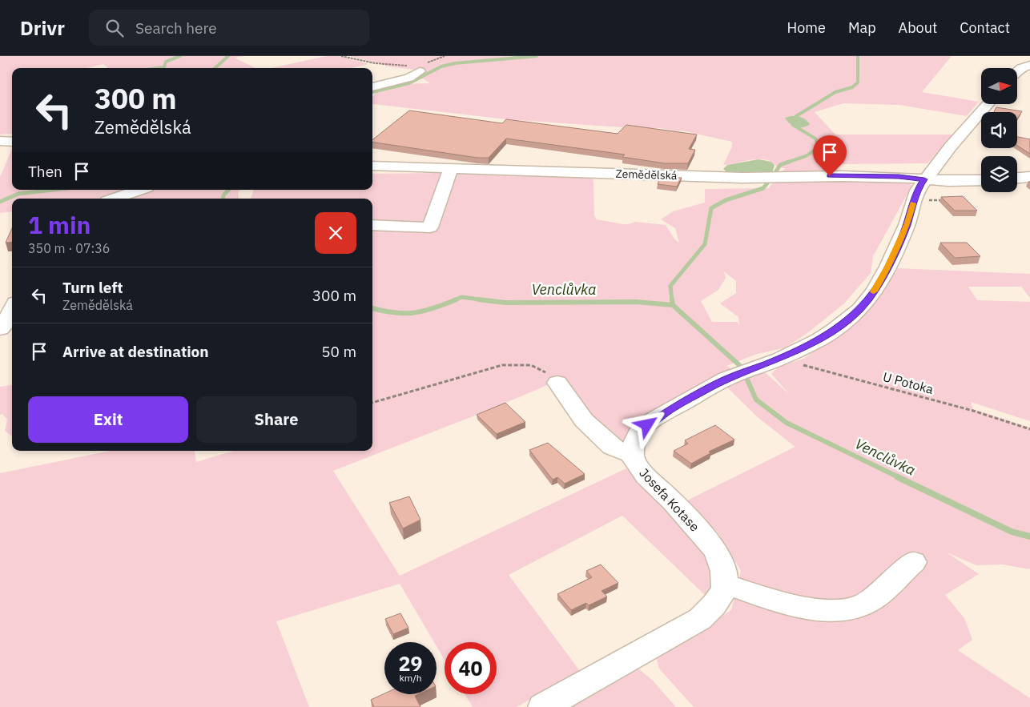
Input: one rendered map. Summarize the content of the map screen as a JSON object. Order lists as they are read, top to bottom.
{
  "streets": {
    "street": ["Zemědělská", "Josefa Kotase"],
    "path": ["U Potoka"]
  },
  "crossings": [
    ["Zemědělská", "Josefa Kotase"],
    ["U Potoka", "Josefa Kotase"]
  ],
  "water": ["Venclůvka"],
  "north": "right",
  "page": {
    "header": "Drivr",
    "search": "Search here",
    "nav": [
      "Home",
      "Map",
      "About",
      "Contact"
    ],
    "turn": ["300 m", "Zemědělská"],
    "then": "Then",
    "heading": ["1 min", "350 m · 07:36"],
    "list": [
      {
        "name": "Turn left",
        "note": "Zemědělská",
        "value": "300 m"
      },
      {
        "name": "Arrive at destination",
        "value": "50 m"
      }
    ],
    "buttons": ["Exit", "Share"],
    "speed": "29 km/h",
    "limit": "40"
  }
}
